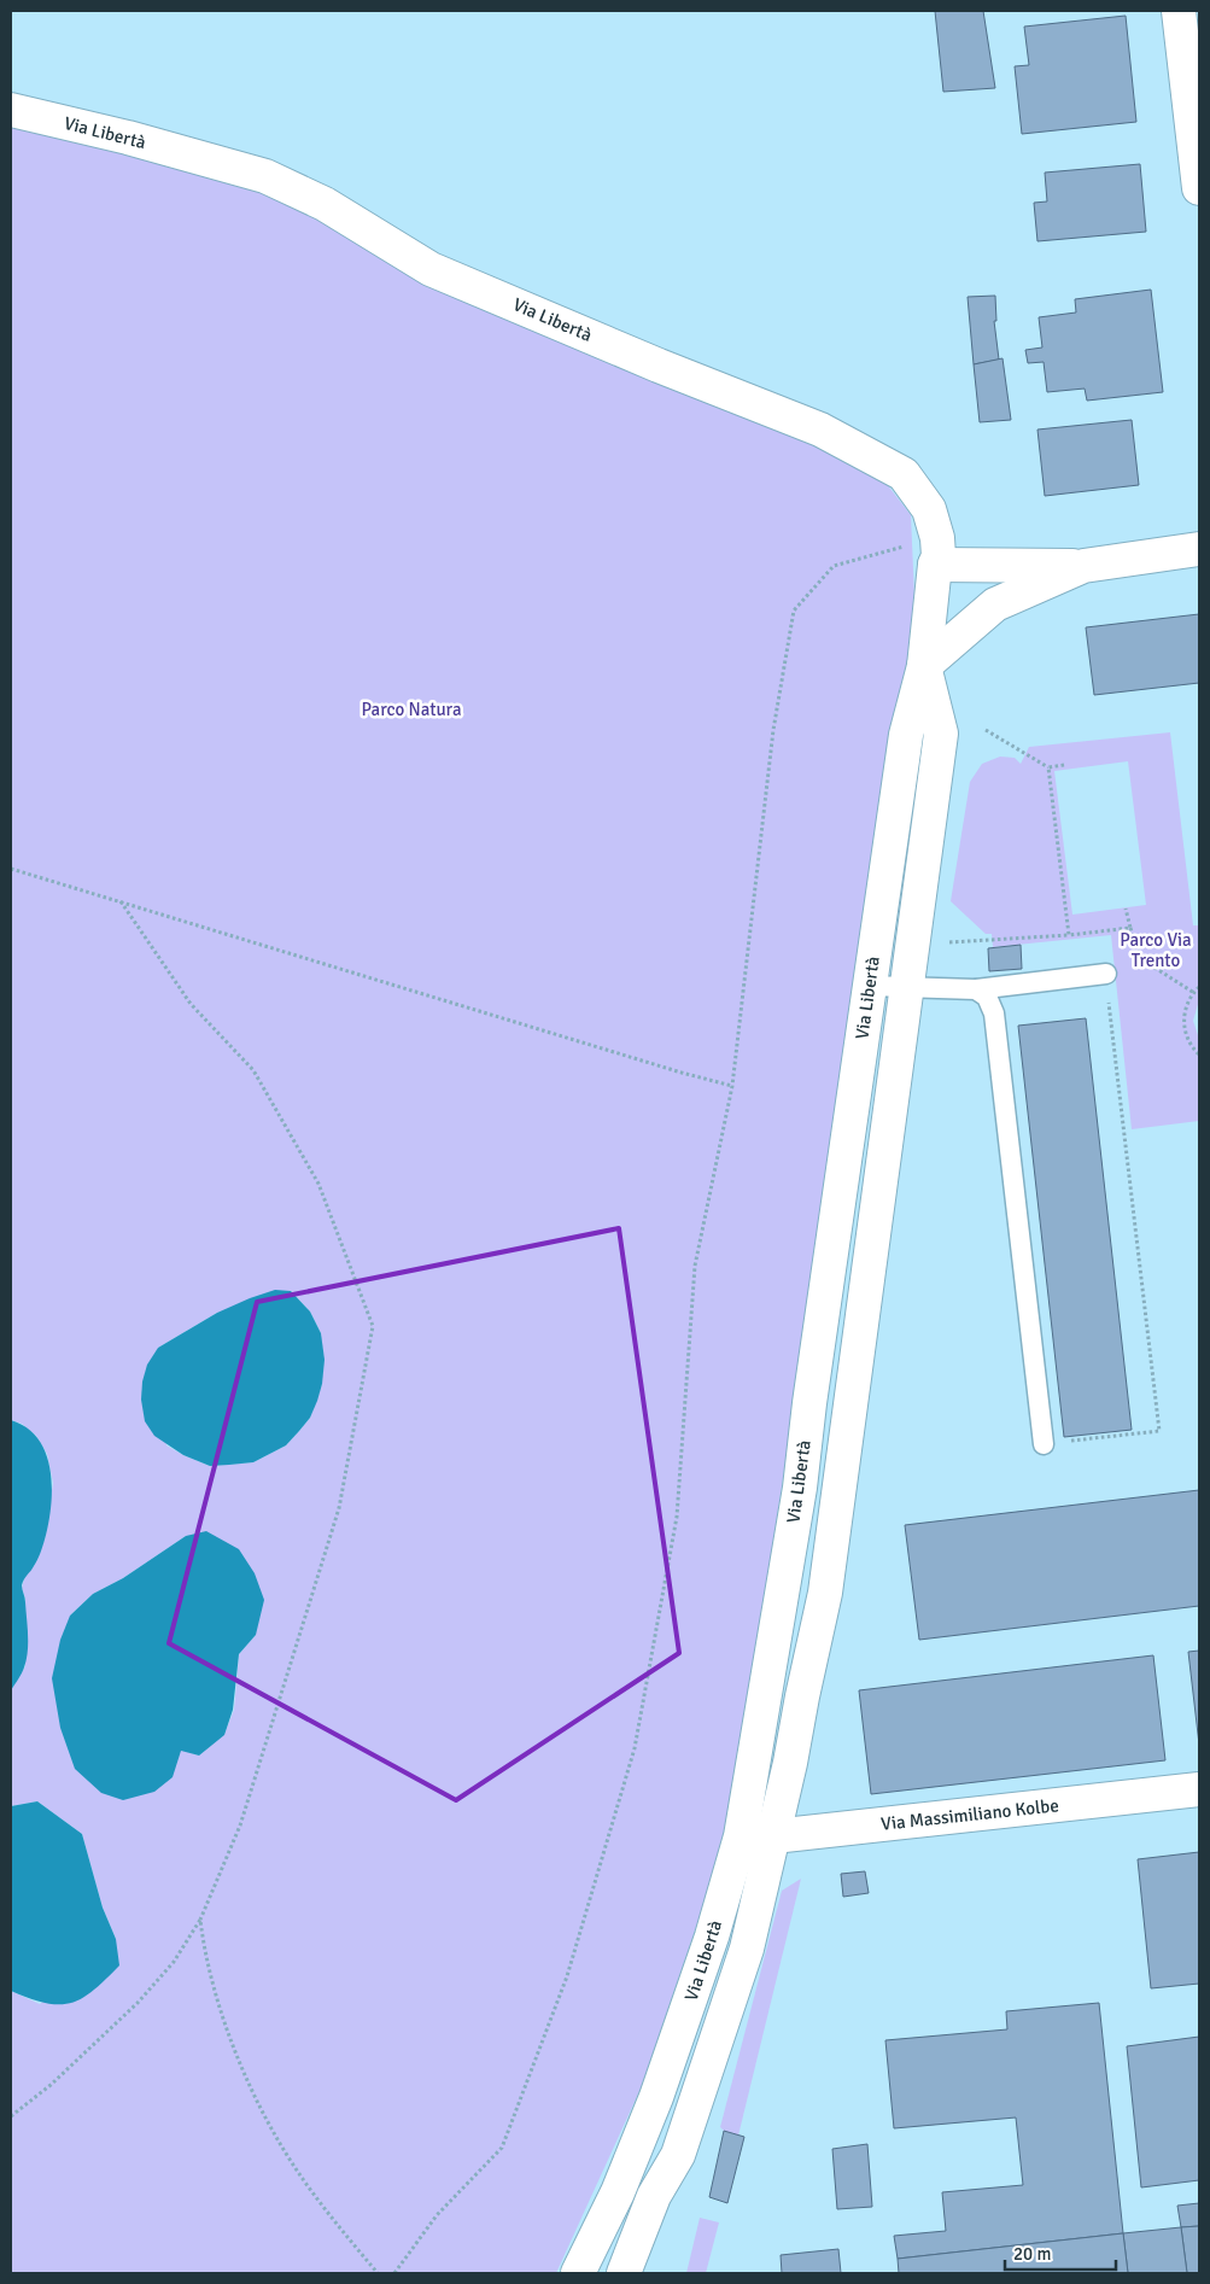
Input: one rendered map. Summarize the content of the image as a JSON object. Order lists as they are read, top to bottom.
{
  "streets": {
    "street": ["Via Libertà", "Via Massimiliano Kolbe"]
  },
  "crossings": [
    ["Via Libertà", "Via Massimiliano Kolbe"]
  ],
  "parks": ["Parco Natura", "Parco Via Trento"],
  "scale_bar": "20 m"
}
